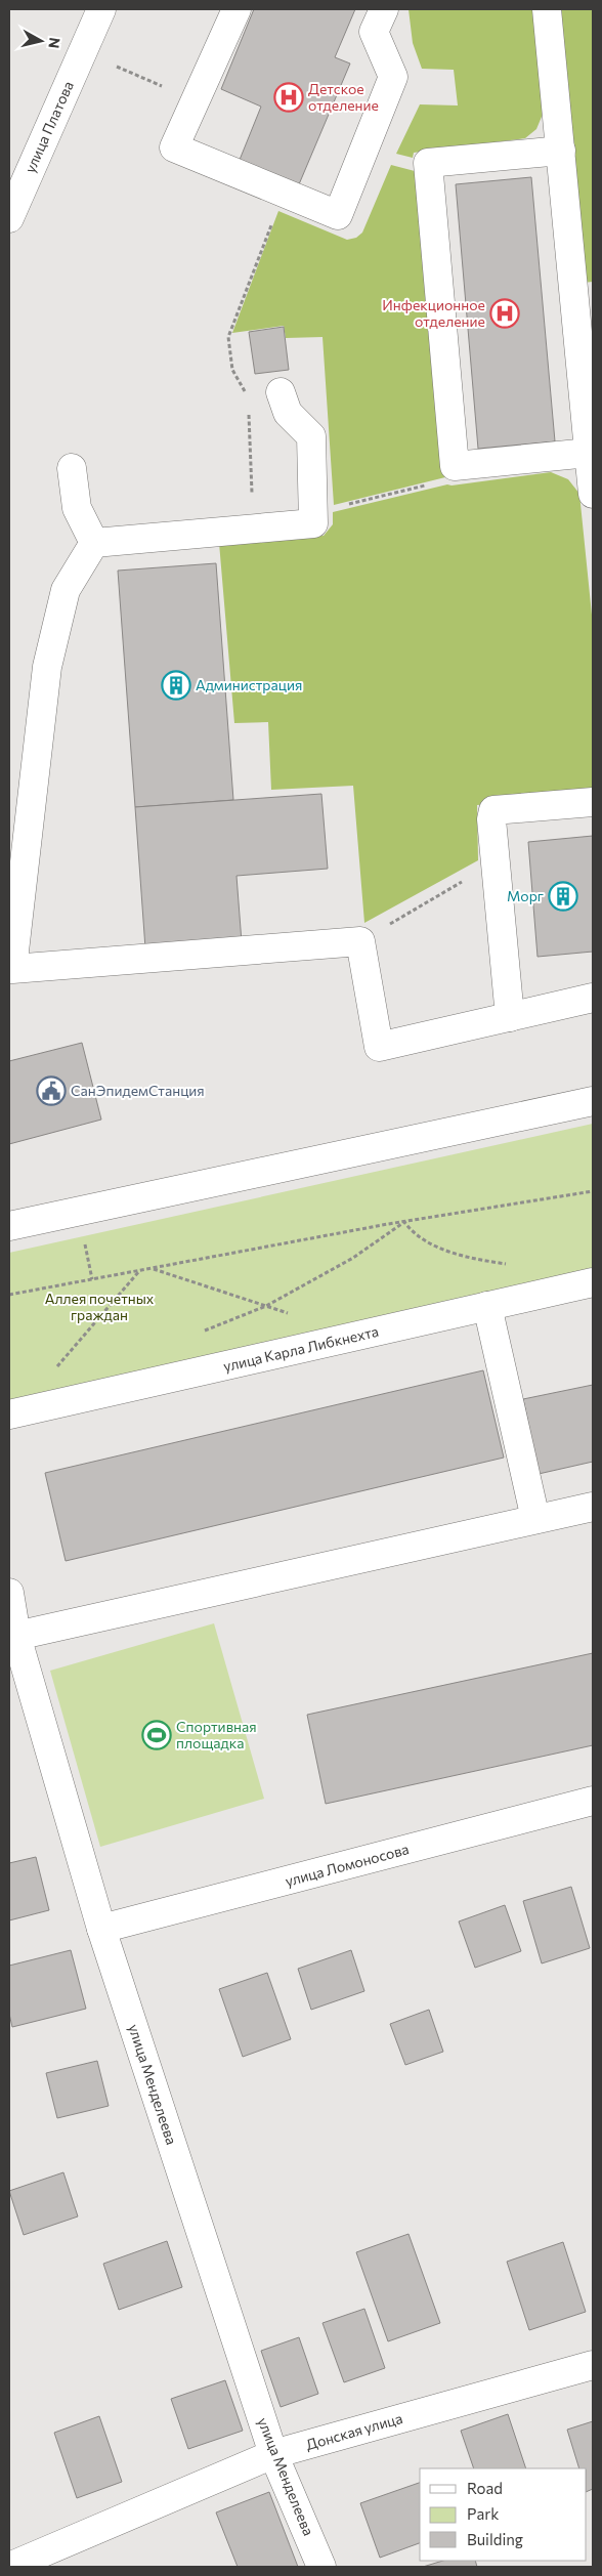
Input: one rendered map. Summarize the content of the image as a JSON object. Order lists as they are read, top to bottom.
{
  "streets": {
    "street": [
      "улица Платова",
      "улица Карла Либкнехта",
      "улица Ломоносова",
      "улица Менделеева",
      "Донская улица"
    ]
  },
  "crossings": [
    ["улица Ломоносова", "улица Менделеева"],
    ["улица Менделеева", "Донская улица"]
  ],
  "parks": ["Аллея почетных граждан"],
  "places": {
    "hospital": ["Детское отделение", "Инфекционное отделение"],
    "building": ["Администрация", "Морг"],
    "public building": ["СанЭпидемСтанция"],
    "sports": ["Спортивная площадка"]
  },
  "legend": ["Road", "Park", "Building"],
  "north": "right"
}
